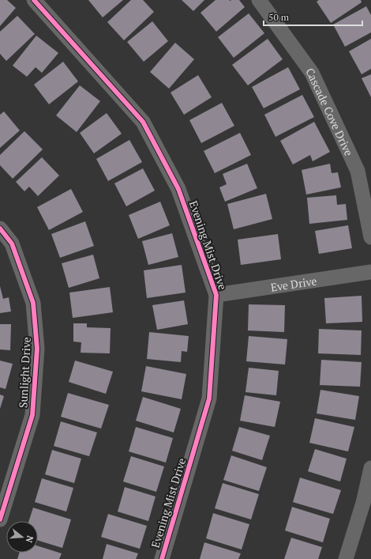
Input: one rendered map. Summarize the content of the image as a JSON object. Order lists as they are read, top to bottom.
{
  "streets": {
    "street": [
      "Cascade Cove Drive",
      "Evening Mist Drive",
      "Eve Drive",
      "Sunlight Drive"
    ]
  },
  "crossings": [
    ["Evening Mist Drive", "Eve Drive"]
  ],
  "scale_bar": "50 m",
  "north": "right"
}
